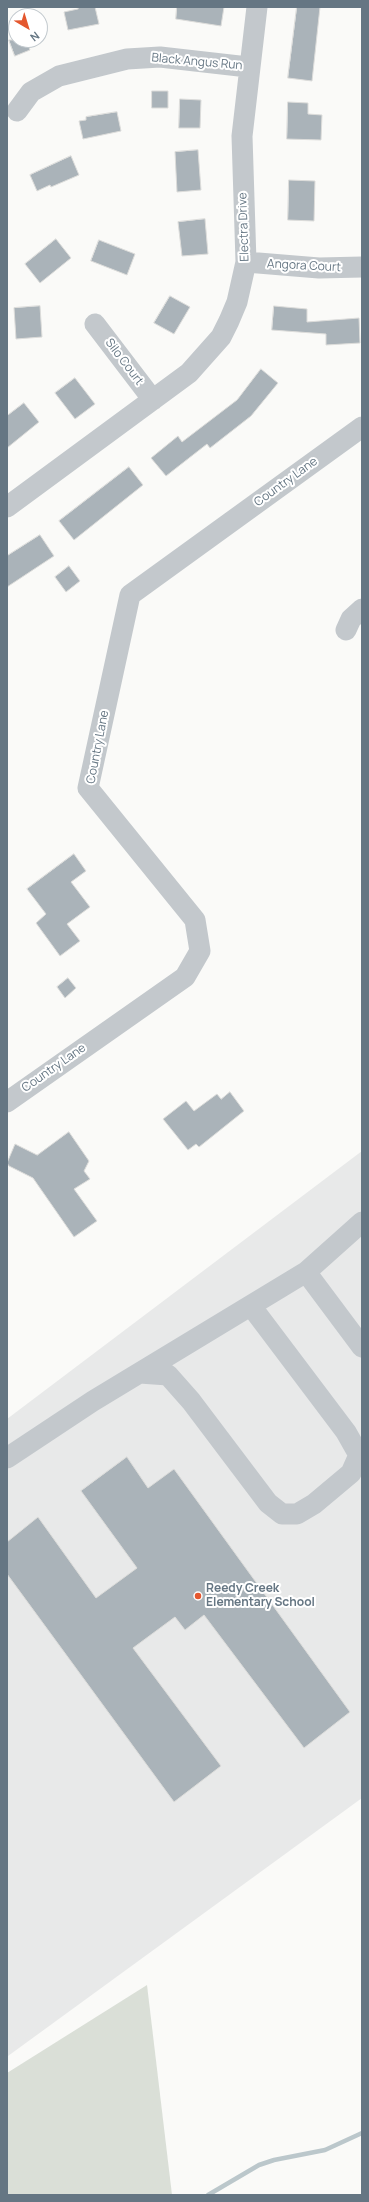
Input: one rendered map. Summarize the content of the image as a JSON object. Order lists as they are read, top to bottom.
{
  "streets": {
    "street": [
      "Black Angus Run",
      "Electra Drive",
      "Angora Court",
      "Silo Court",
      "Country Lane"
    ]
  },
  "crossings": [
    ["Black Angus Run", "Electra Drive"],
    ["Electra Drive", "Angora Court"],
    ["Electra Drive", "Silo Court"]
  ],
  "places": ["Reedy Creek Elementary School"],
  "north": "bottom right"
}
